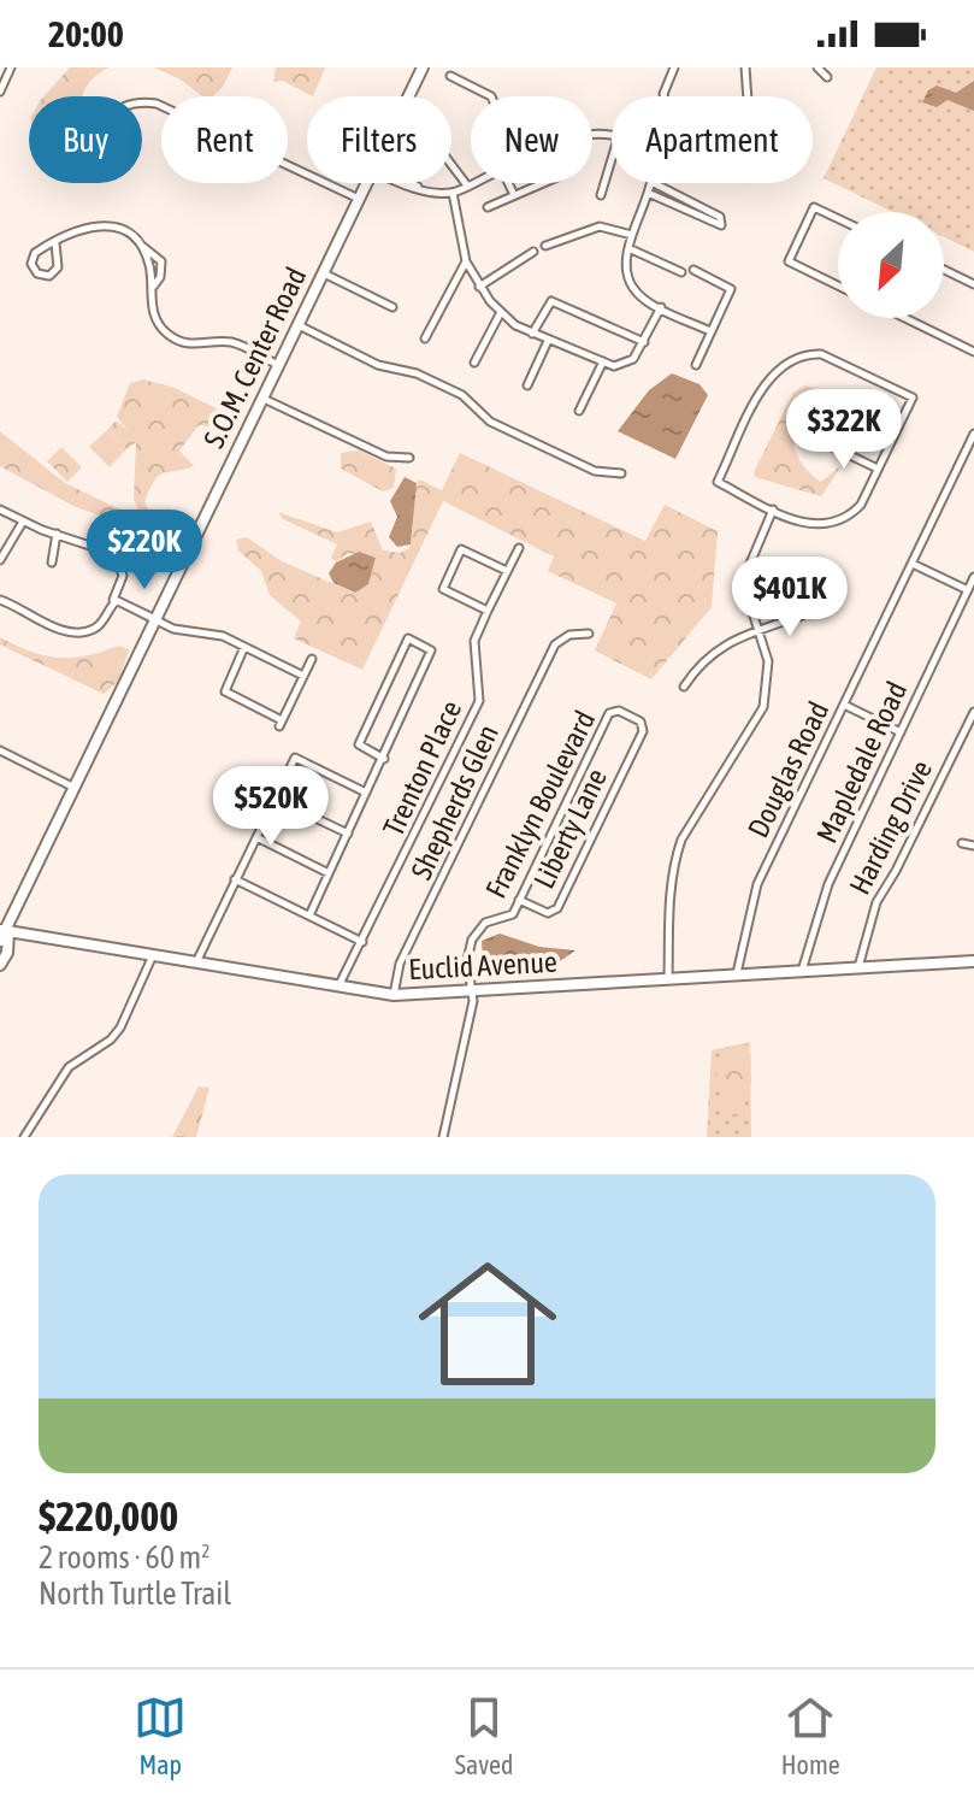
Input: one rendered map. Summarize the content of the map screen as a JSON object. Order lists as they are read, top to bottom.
{
  "streets": {
    "main road": ["S.O.M. Center Road", "Euclid Avenue"],
    "street": [
      "Mapledale Road",
      "Trenton Place",
      "Douglas Road",
      "Shepherds Glen",
      "Franklyn Boulevard",
      "Harding Drive",
      "Liberty Lane"
    ]
  },
  "crossings": [
    ["S.O.M. Center Road", "Euclid Avenue"],
    ["Mapledale Road", "Euclid Avenue"],
    ["Trenton Place", "Euclid Avenue"],
    ["Douglas Road", "Euclid Avenue"],
    ["Shepherds Glen", "Euclid Avenue"],
    ["Franklyn Boulevard", "Liberty Lane"],
    ["Franklyn Boulevard", "Euclid Avenue"],
    ["Harding Drive", "Euclid Avenue"]
  ],
  "north": "bottom left",
  "page": {
    "status": "20:00",
    "chip": [
      "Buy",
      "Rent",
      "Filters",
      "New",
      "Apartment"
    ],
    "price": [
      "$322K",
      "$220K",
      "$401K",
      "$520K"
    ],
    "list": [
      {
        "name": "$220,000",
        "note": "2 rooms · 60 m² · North Turtle Trail"
      }
    ],
    "tabs": ["Map", "Saved", "Home"]
  }
}
